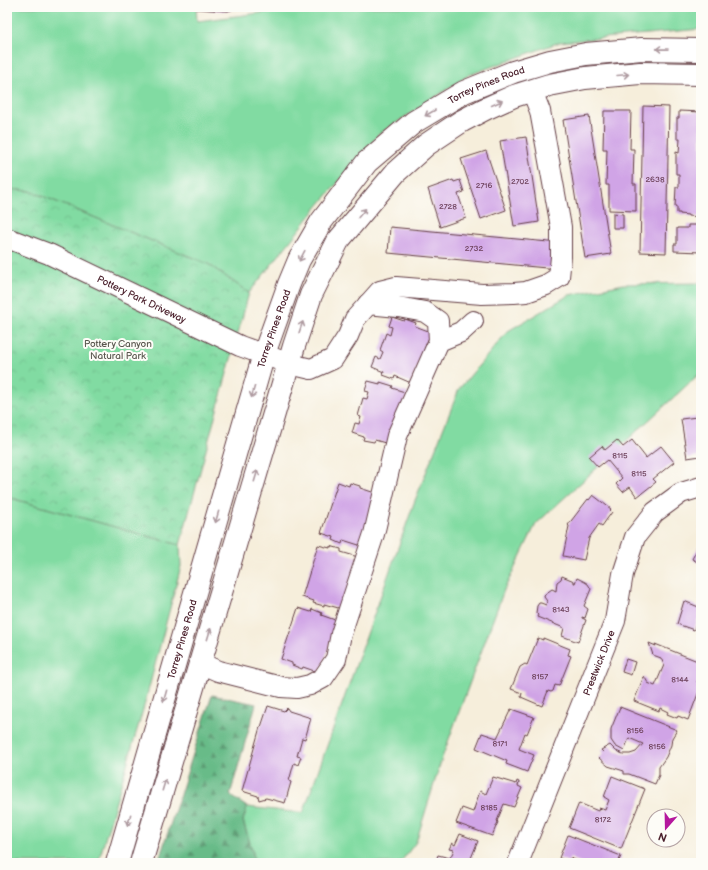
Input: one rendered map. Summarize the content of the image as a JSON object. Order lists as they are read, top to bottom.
{
  "streets": {
    "main road": ["Torrey Pines Road"],
    "street": ["Pottery Park Driveway", "Prestwick Drive"]
  },
  "crossings": [
    ["Torrey Pines Road", "Pottery Park Driveway"]
  ],
  "parks": ["Pottery Canyon Natural Park"],
  "house_numbers": [
    "2638",
    "2702",
    "2716",
    "2728",
    "2732",
    "8115",
    "8115",
    "8143",
    "8157",
    "8144",
    "8156",
    "8171",
    "8156",
    "8185",
    "8172"
  ],
  "north": "bottom"
}
